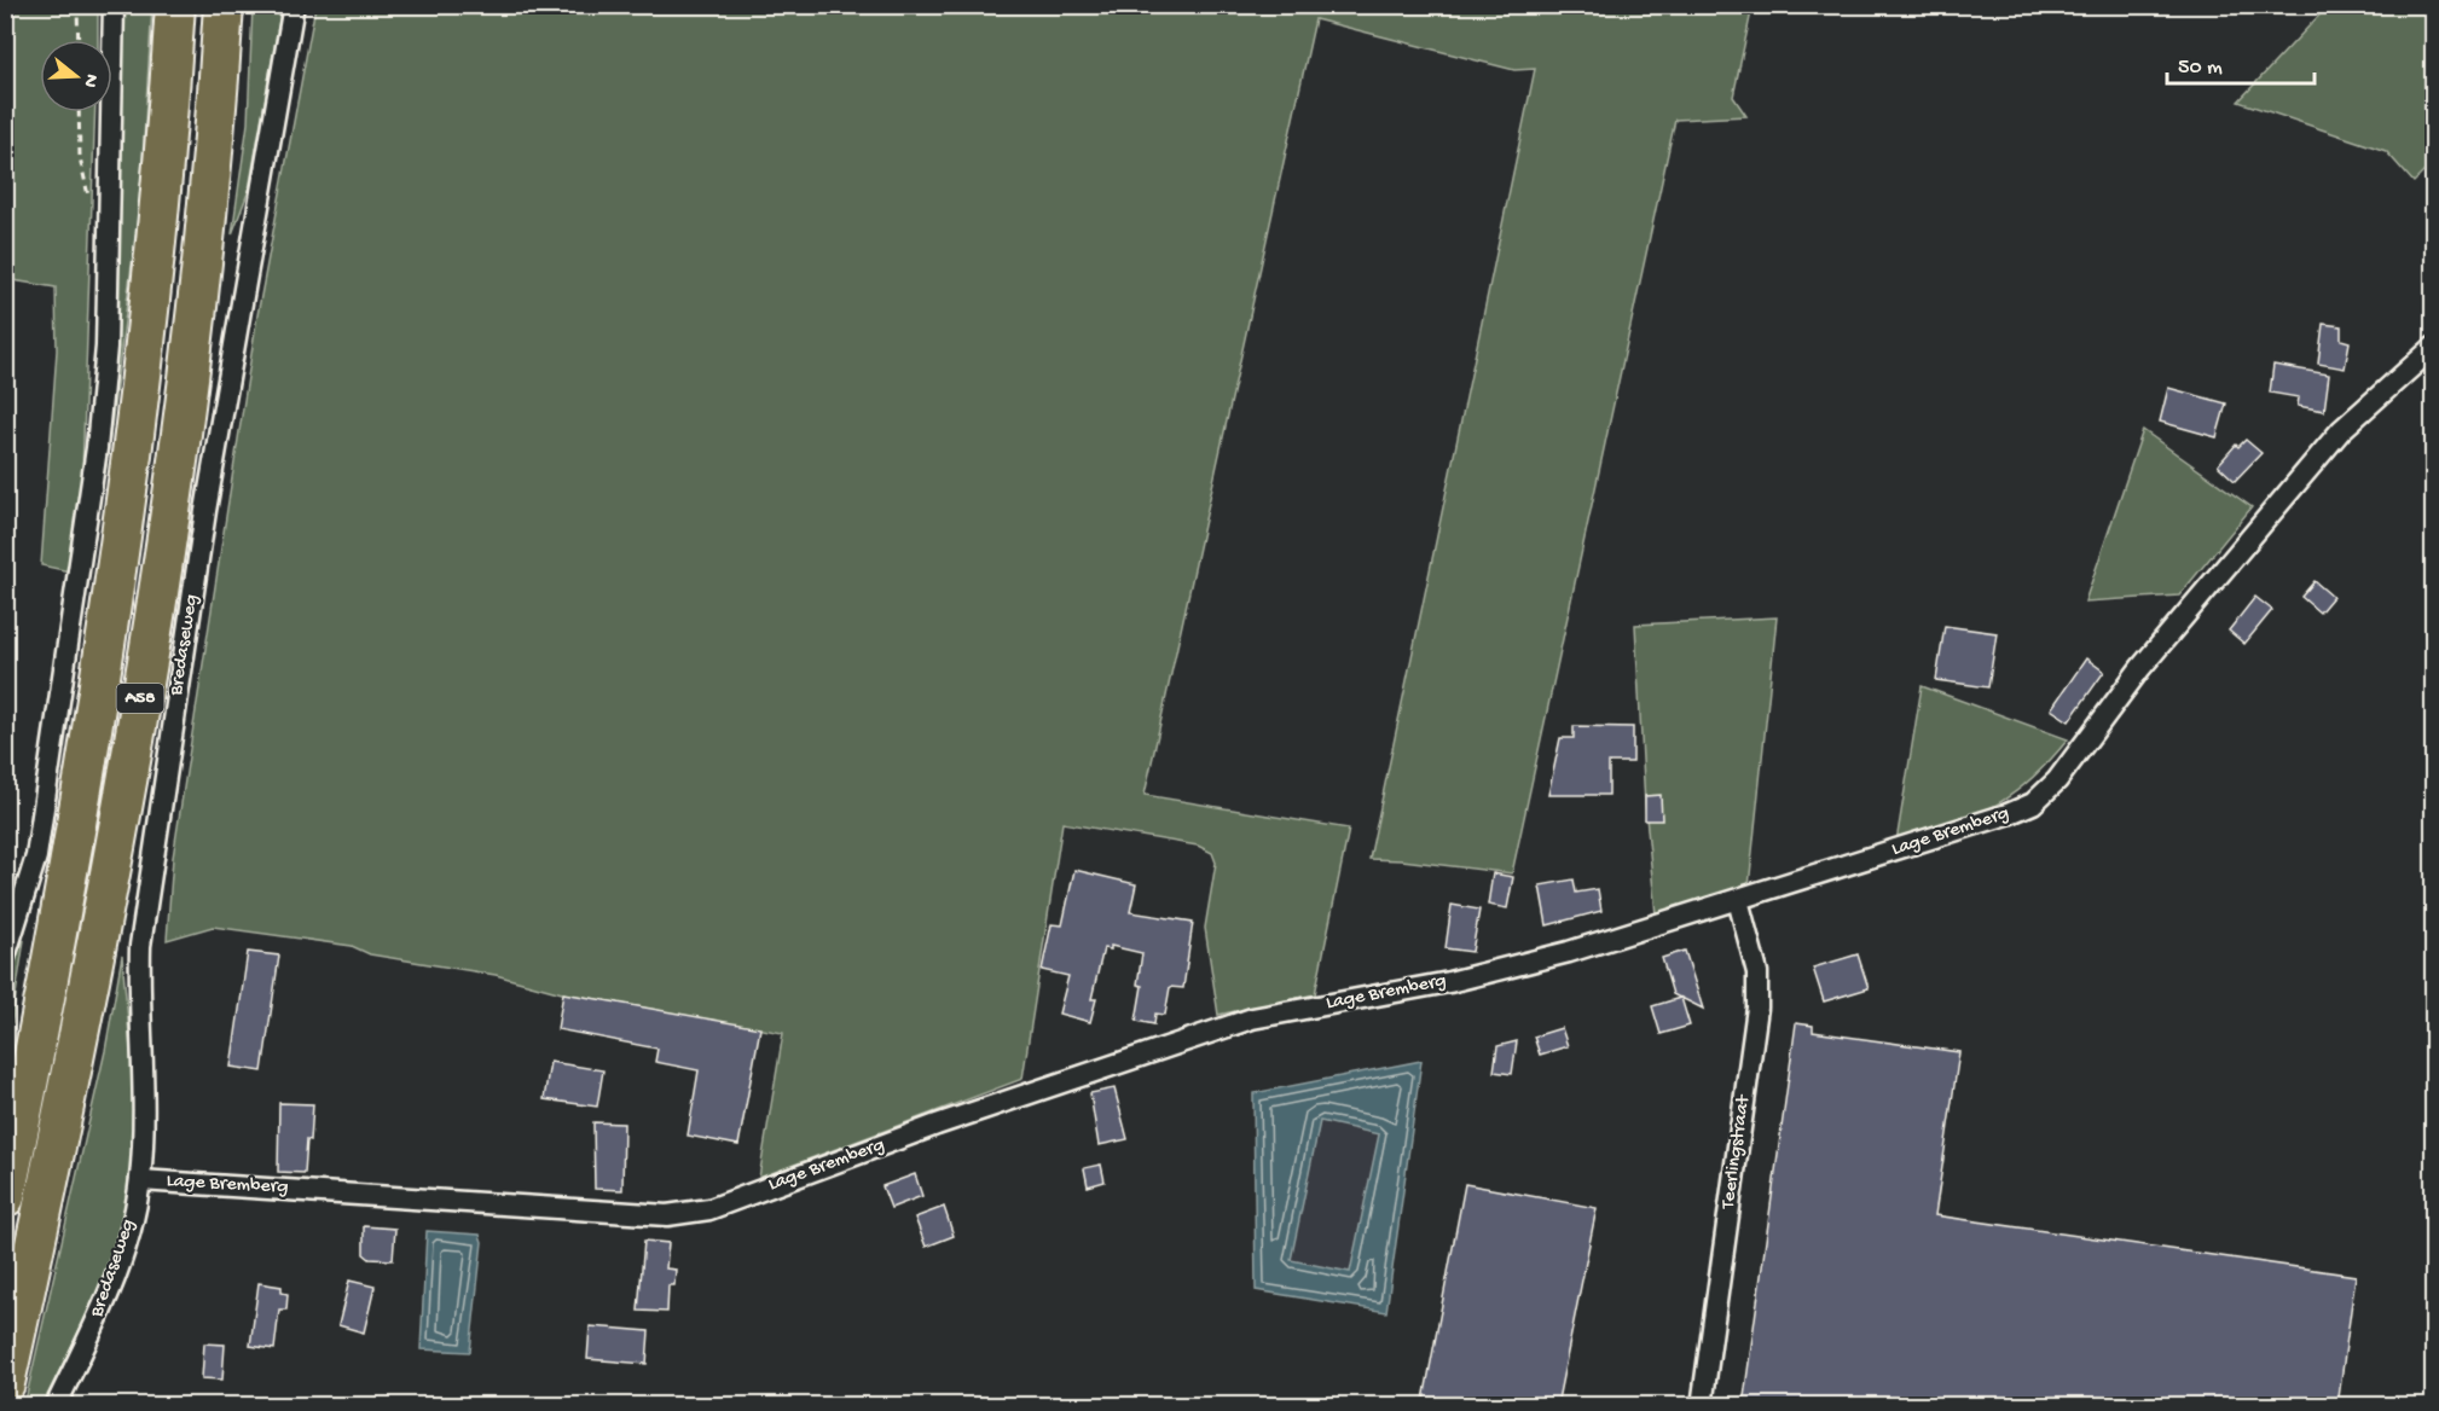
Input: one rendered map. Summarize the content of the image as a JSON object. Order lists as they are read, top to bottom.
{
  "streets": {
    "highway": ["A58"],
    "street": ["Bredaseweg", "Lage Bremberg", "Teerlingstraat"]
  },
  "crossings": [
    ["Bredaseweg", "Lage Bremberg"],
    ["Lage Bremberg", "Teerlingstraat"]
  ],
  "scale_bar": "50 m",
  "north": "right"
}
